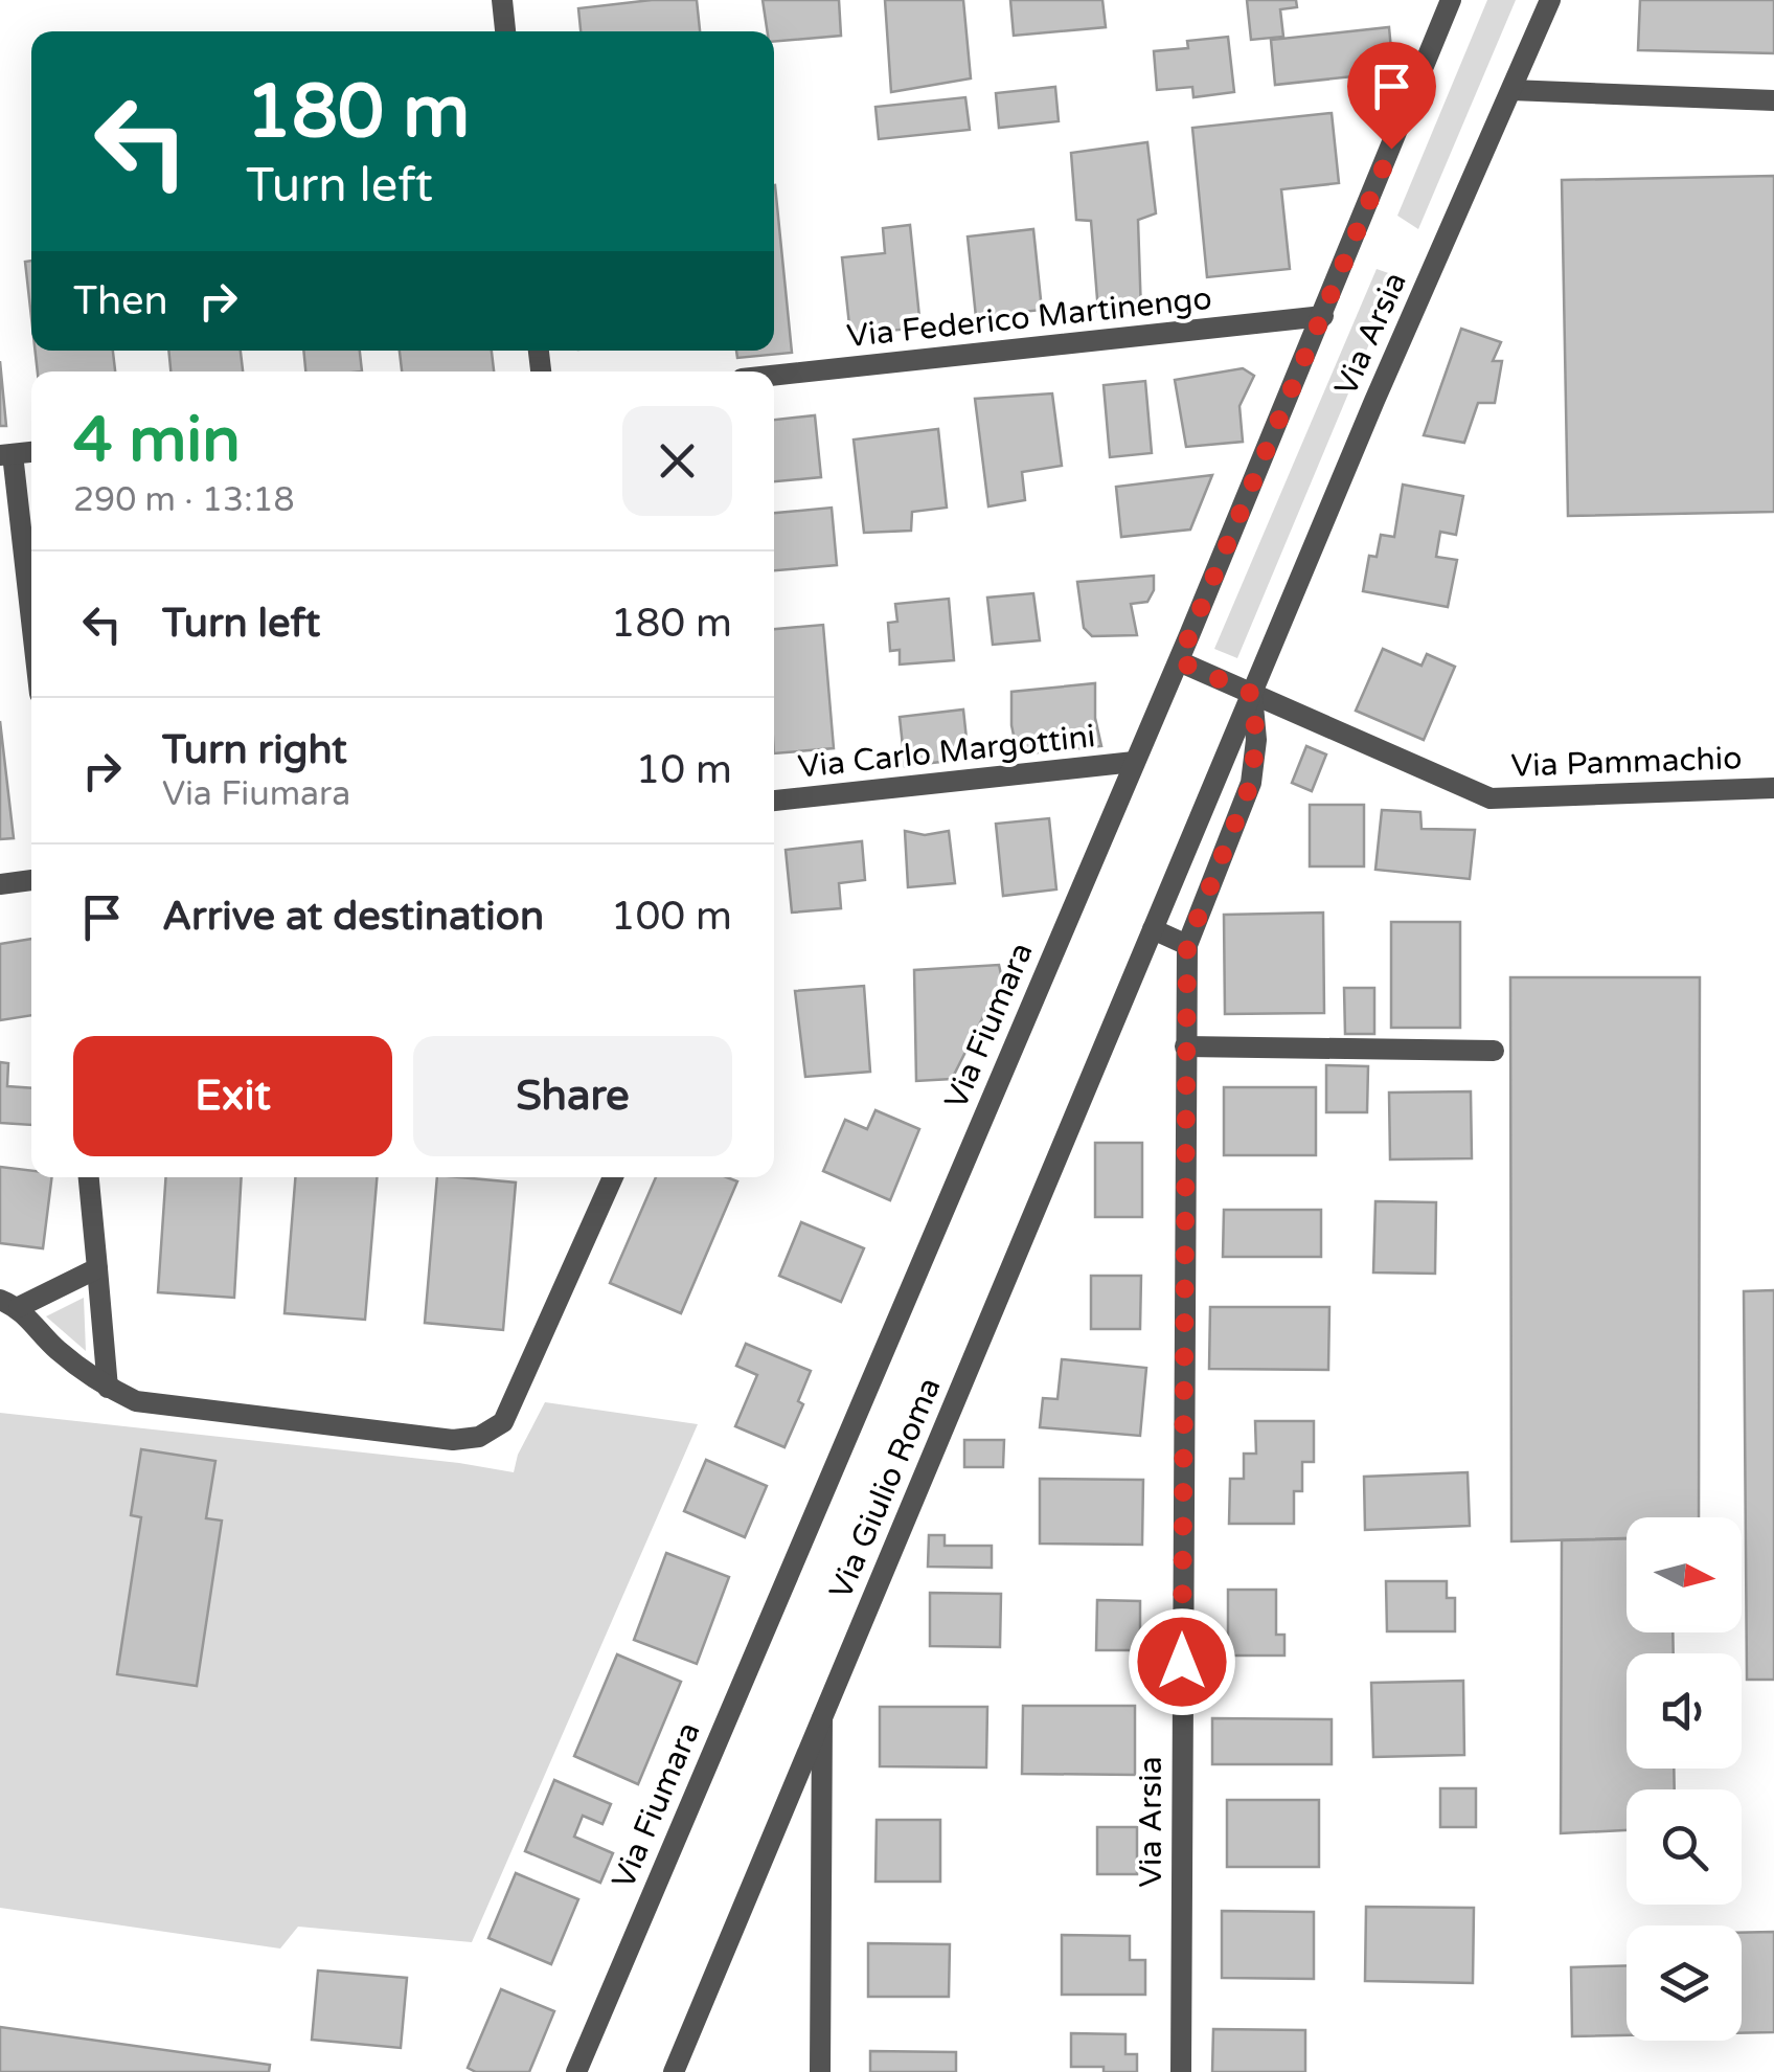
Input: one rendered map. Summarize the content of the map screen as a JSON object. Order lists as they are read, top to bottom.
{
  "streets": {
    "street": [
      "Via Federico Martinengo",
      "Via Arsia",
      "Via Carlo Margottini",
      "Via Pammachio",
      "Via Fiumara",
      "Via Giulio Roma"
    ]
  },
  "crossings": [
    ["Via Federico Martinengo", "Via Fiumara"],
    ["Via Arsia", "Via Pammachio"],
    ["Via Arsia", "Via Giulio Roma"],
    ["Via Carlo Margottini", "Via Fiumara"],
    ["Via Pammachio", "Via Fiumara"]
  ],
  "north": "right",
  "page": {
    "turn": ["180 m", "Turn left"],
    "then": "Then",
    "heading": ["4 min", "290 m · 13:18"],
    "list": [
      {
        "name": "Turn left",
        "value": "180 m"
      },
      {
        "name": "Turn right",
        "note": "Via Fiumara",
        "value": "10 m"
      },
      {
        "name": "Arrive at destination",
        "value": "100 m"
      }
    ],
    "buttons": ["Exit", "Share"]
  }
}
